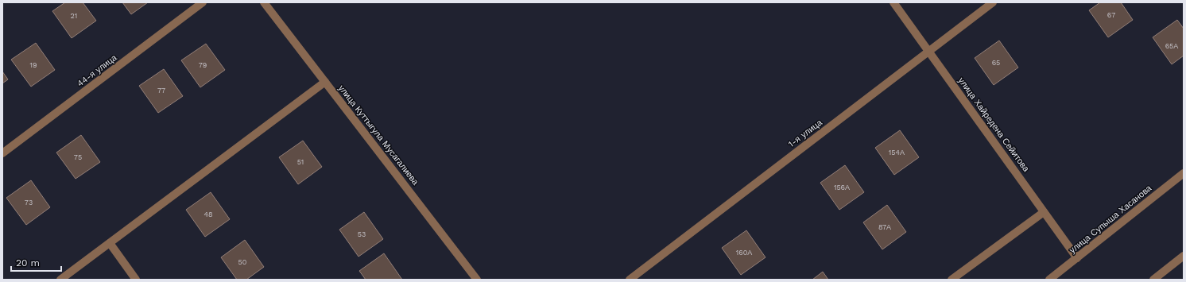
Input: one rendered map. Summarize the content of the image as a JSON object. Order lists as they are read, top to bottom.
{
  "streets": {
    "street": [
      "44-я улица",
      "улица Хайредена Сейитова",
      "1-я улица",
      "улица Куттыгула Мусагалиева",
      "улица Супыша Хасанова"
    ]
  },
  "crossings": [
    ["улица Хайредена Сейитова", "1-я улица"],
    ["улица Хайредена Сейитова", "улица Супыша Хасанова"]
  ],
  "house_numbers": [
    "67",
    "21",
    "65А",
    "65",
    "19",
    "79",
    "77",
    "154А",
    "75",
    "51",
    "156А",
    "73",
    "48",
    "87А",
    "53",
    "160А",
    "50"
  ],
  "scale_bar": "20 m"
}
